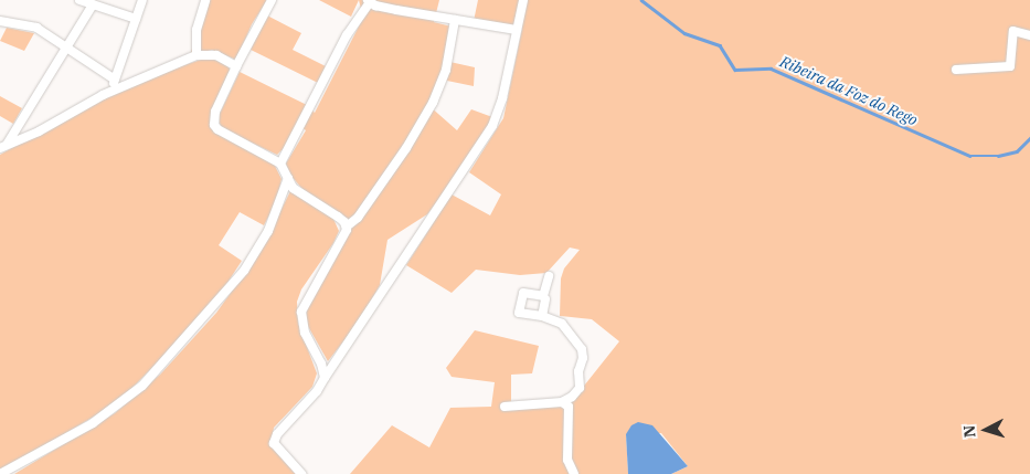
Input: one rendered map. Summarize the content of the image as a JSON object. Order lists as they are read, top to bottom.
{
  "water": ["Ribeira da Foz do Rego"],
  "north": "left"
}
